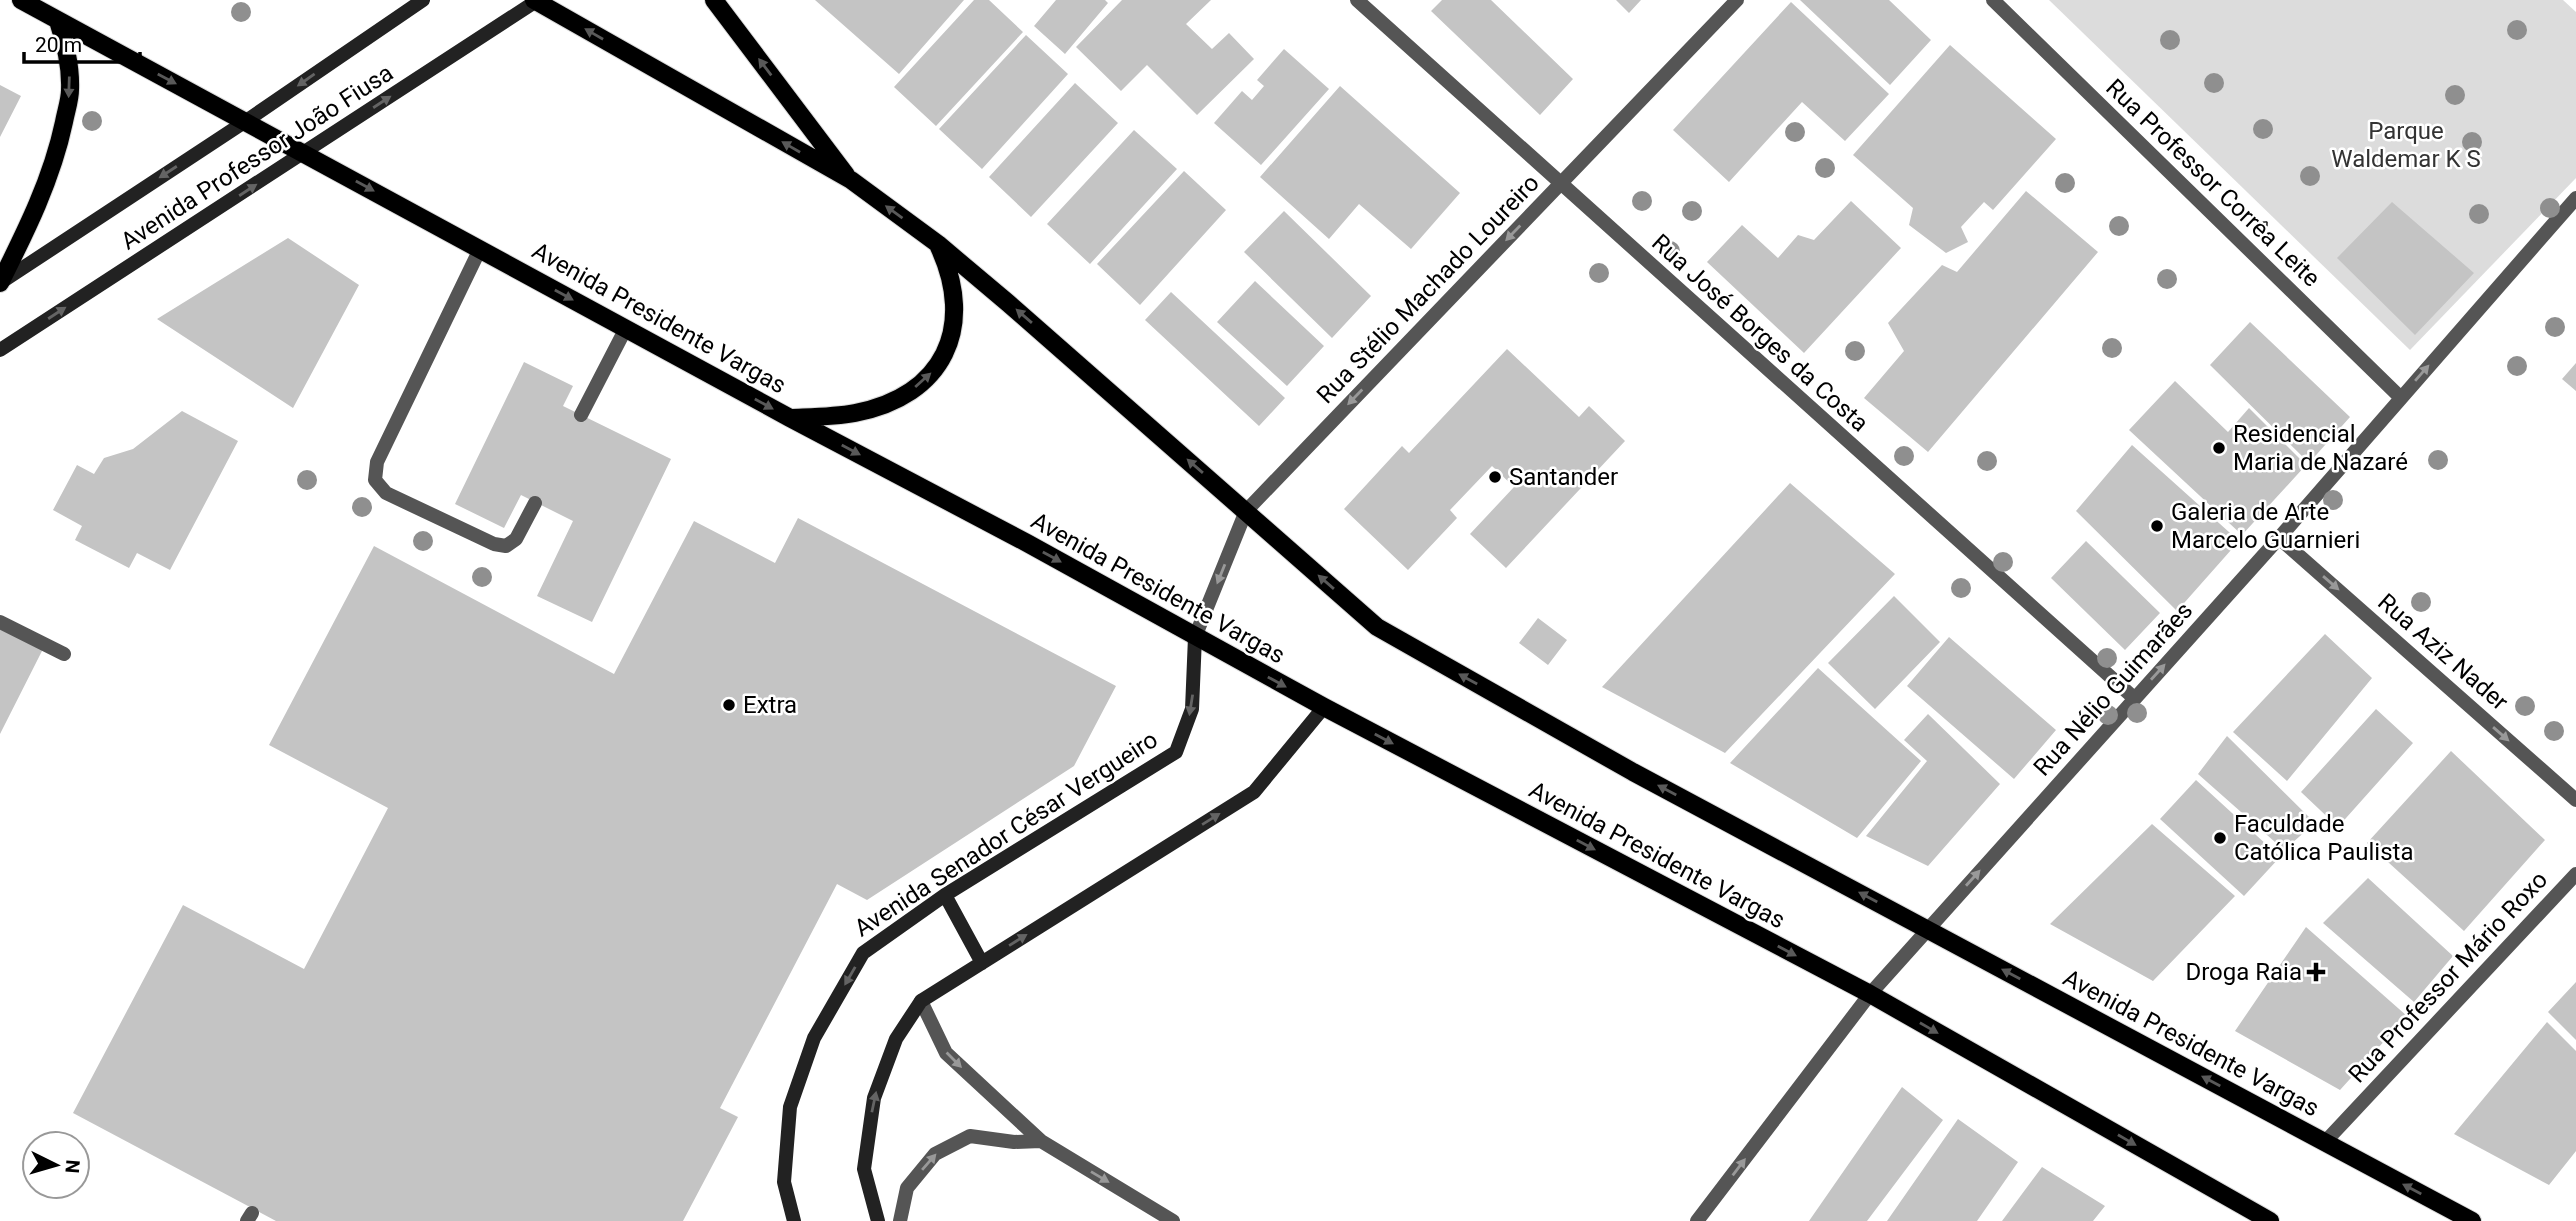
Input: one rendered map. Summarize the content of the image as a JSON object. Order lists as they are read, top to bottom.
{
  "streets": {
    "main road": ["Avenida Presidente Vargas"],
    "street": [
      "Avenida Professor João Fiusa",
      "Rua Professor Corrêa Leite",
      "Rua Stélio Machado Loureiro",
      "Rua José Borges da Costa",
      "Rua Aziz Nader",
      "Rua Nélio Guimarães",
      "Avenida Senador César Vergueiro",
      "Rua Professor Mário Roxo"
    ]
  },
  "crossings": [
    ["Avenida Professor João Fiusa", "Avenida Presidente Vargas"],
    ["Rua Professor Corrêa Leite", "Rua Nélio Guimarães"],
    ["Rua Stélio Machado Loureiro", "Avenida Presidente Vargas"],
    ["Rua Stélio Machado Loureiro", "Rua José Borges da Costa"],
    ["Rua Stélio Machado Loureiro", "Avenida Senador César Vergueiro"],
    ["Avenida Presidente Vargas", "Rua Nélio Guimarães"],
    ["Avenida Presidente Vargas", "Avenida Senador César Vergueiro"],
    ["Avenida Presidente Vargas", "Rua Professor Mário Roxo"],
    ["Rua José Borges da Costa", "Rua Nélio Guimarães"],
    ["Rua Aziz Nader", "Rua Nélio Guimarães"]
  ],
  "one_way": ["Rua Stélio Machado Loureiro", "Rua Aziz Nader", "Rua Nélio Guimarães"],
  "parks": ["Parque Waldemar K S"],
  "places": {
    "other": [
      "Residencial Maria de Nazaré",
      "Santander",
      "Galeria de Arte Marcelo Guarnieri",
      "Extra",
      "Faculdade Católica Paulista"
    ],
    "health": ["Droga Raia"]
  },
  "scale_bar": "20 m",
  "north": "right"
}
